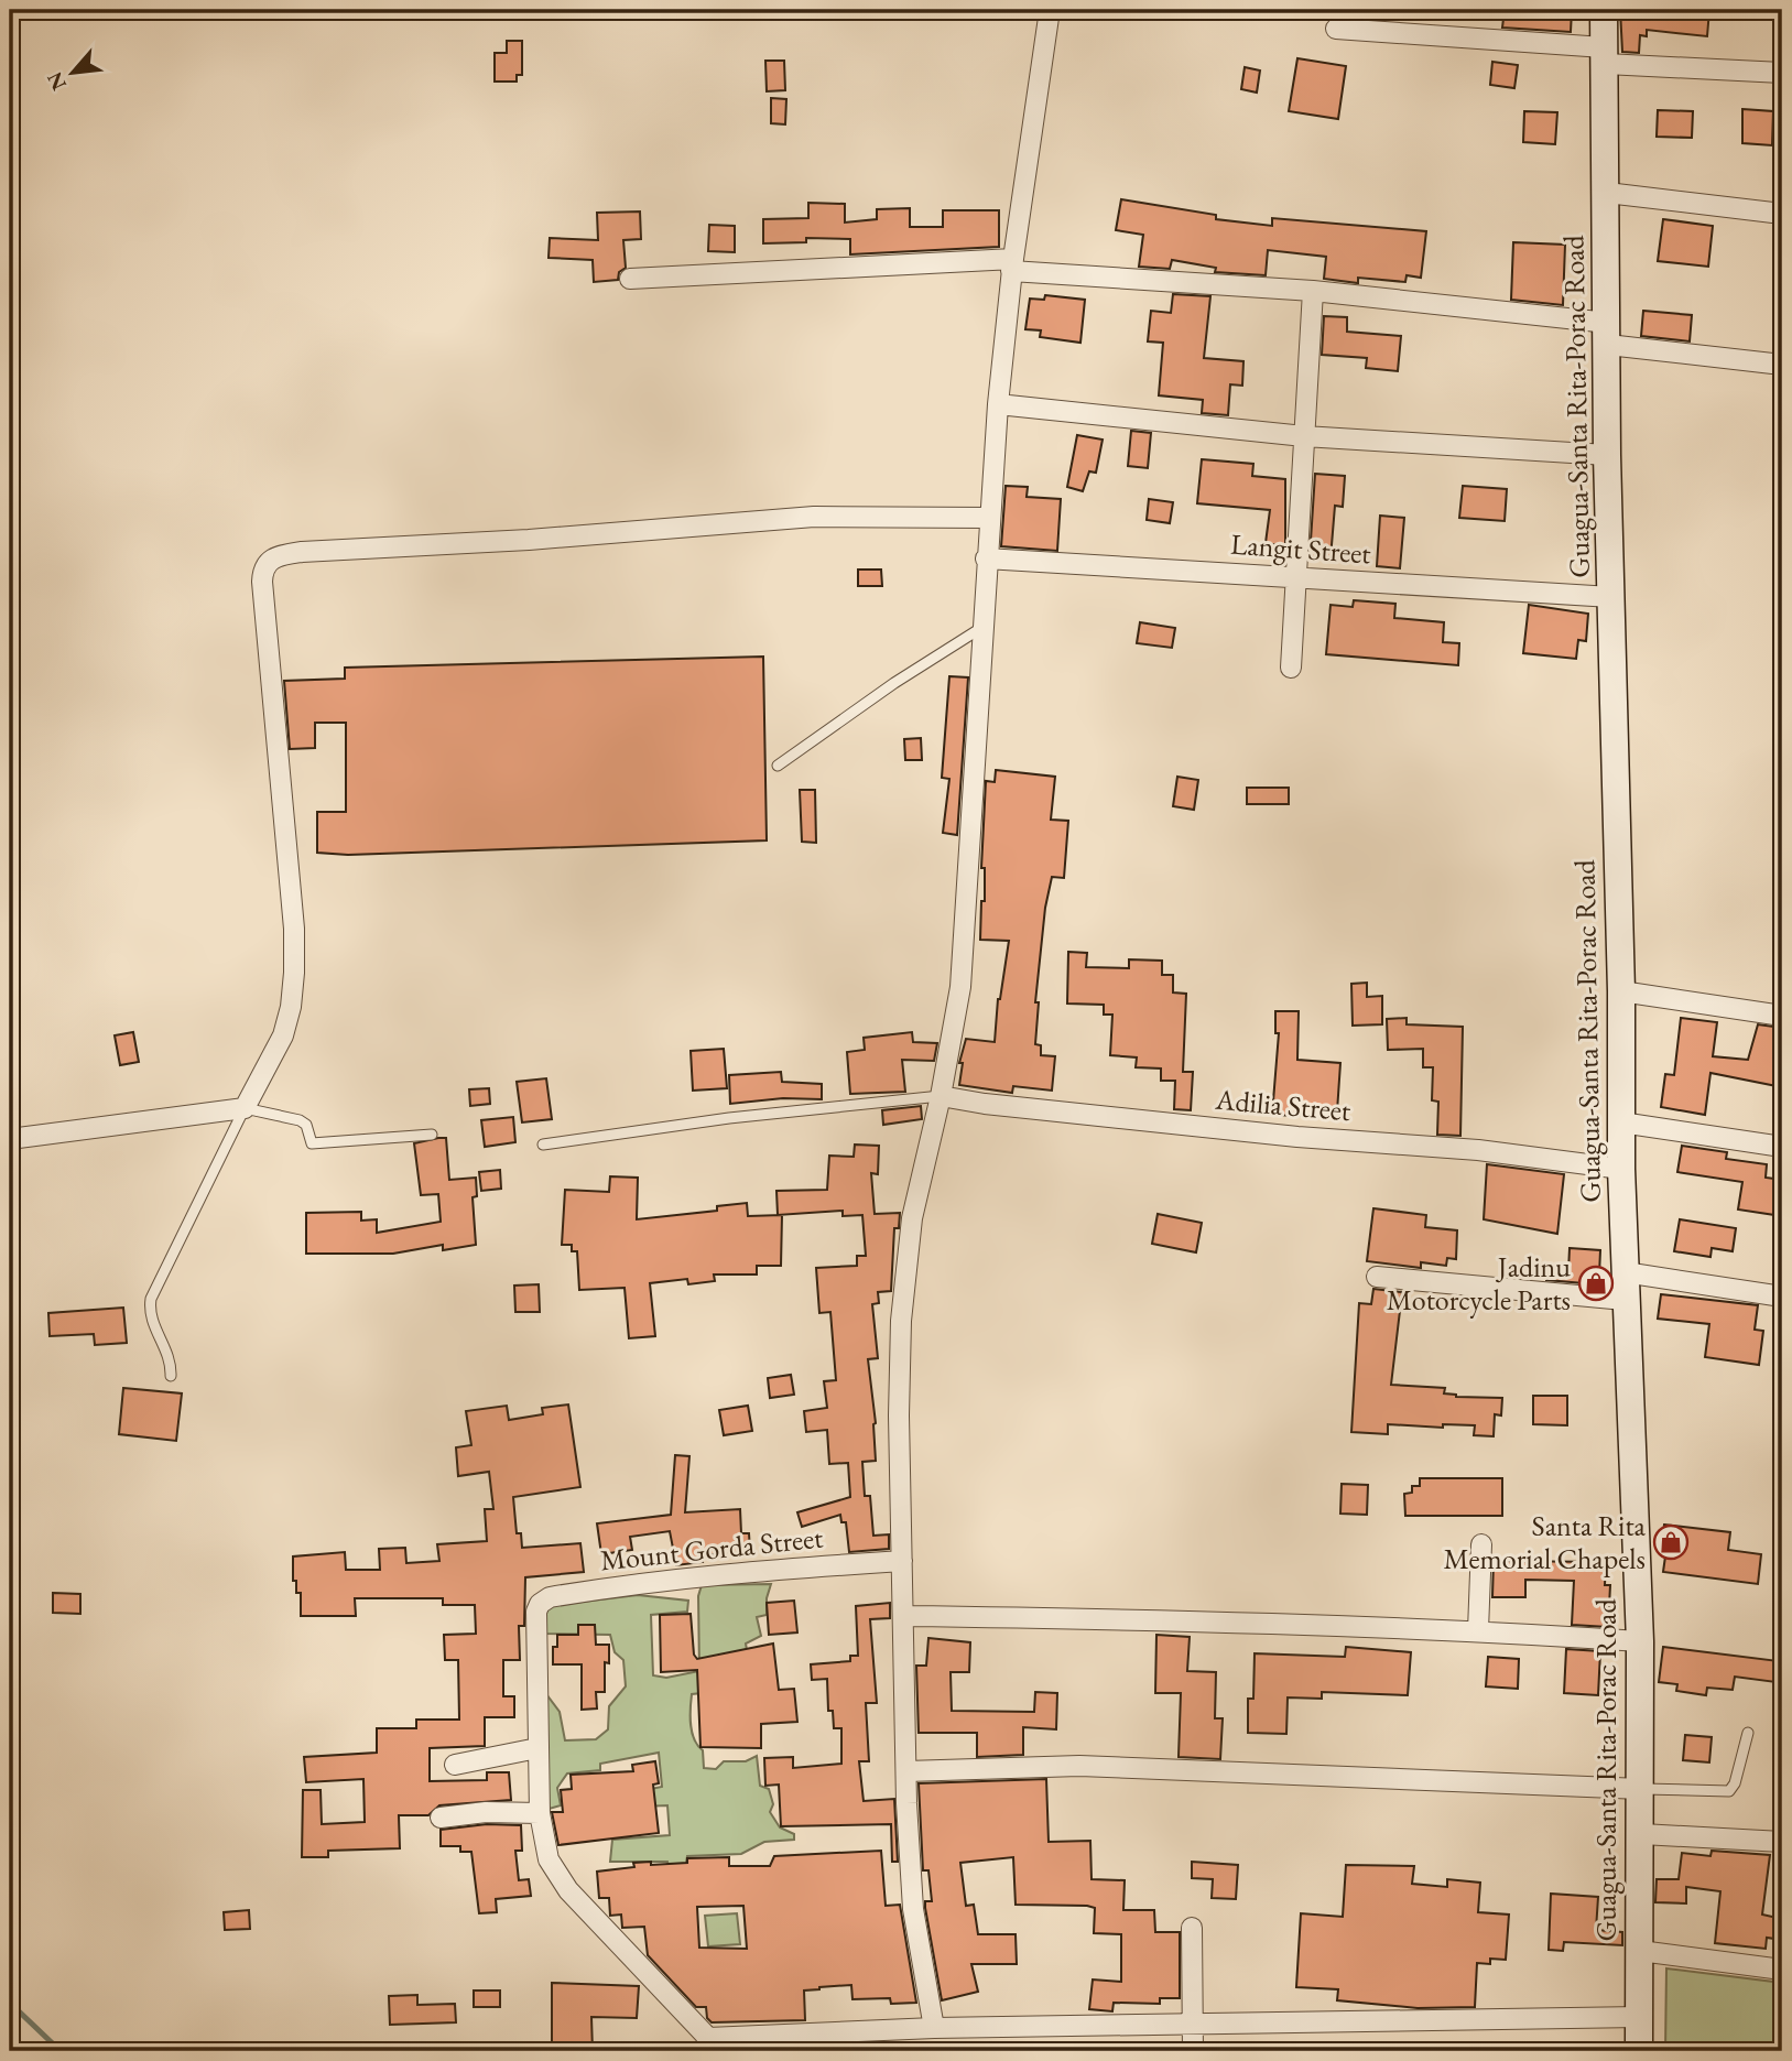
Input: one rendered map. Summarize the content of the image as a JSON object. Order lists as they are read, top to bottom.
{
  "streets": {
    "main road": ["Guagua-Santa Rita-Porac Road"],
    "street": ["Langit Street", "Adilia Street", "Mount Gorda Street"]
  },
  "crossings": [
    ["Guagua-Santa Rita-Porac Road", "Langit Street"],
    ["Guagua-Santa Rita-Porac Road", "Adilia Street"]
  ],
  "places": {
    "shop": ["Jadinu Motorcycle Parts", "Santa Rita Memorial Chapels"]
  },
  "north": "bottom left"
}
